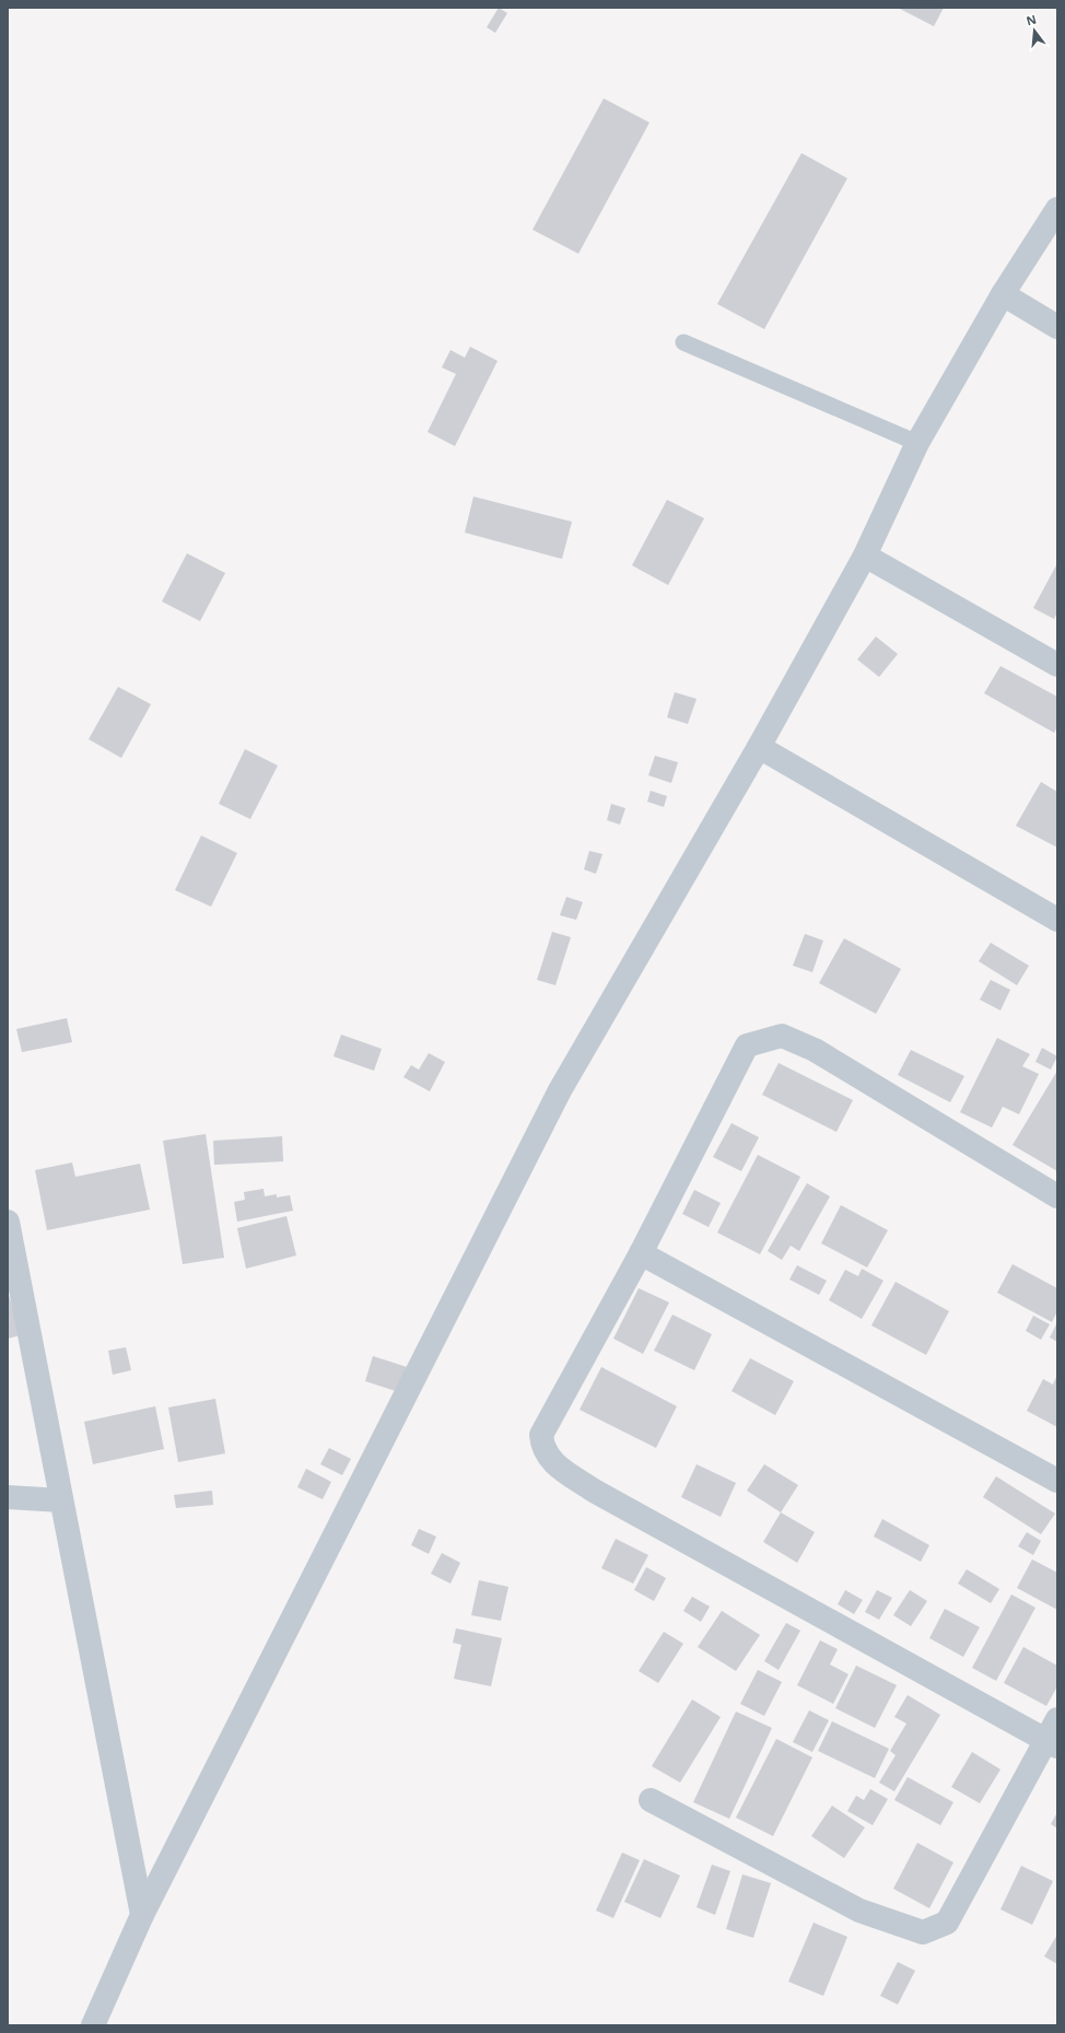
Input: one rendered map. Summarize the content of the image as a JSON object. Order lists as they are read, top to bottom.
{
  "north": "top"
}
